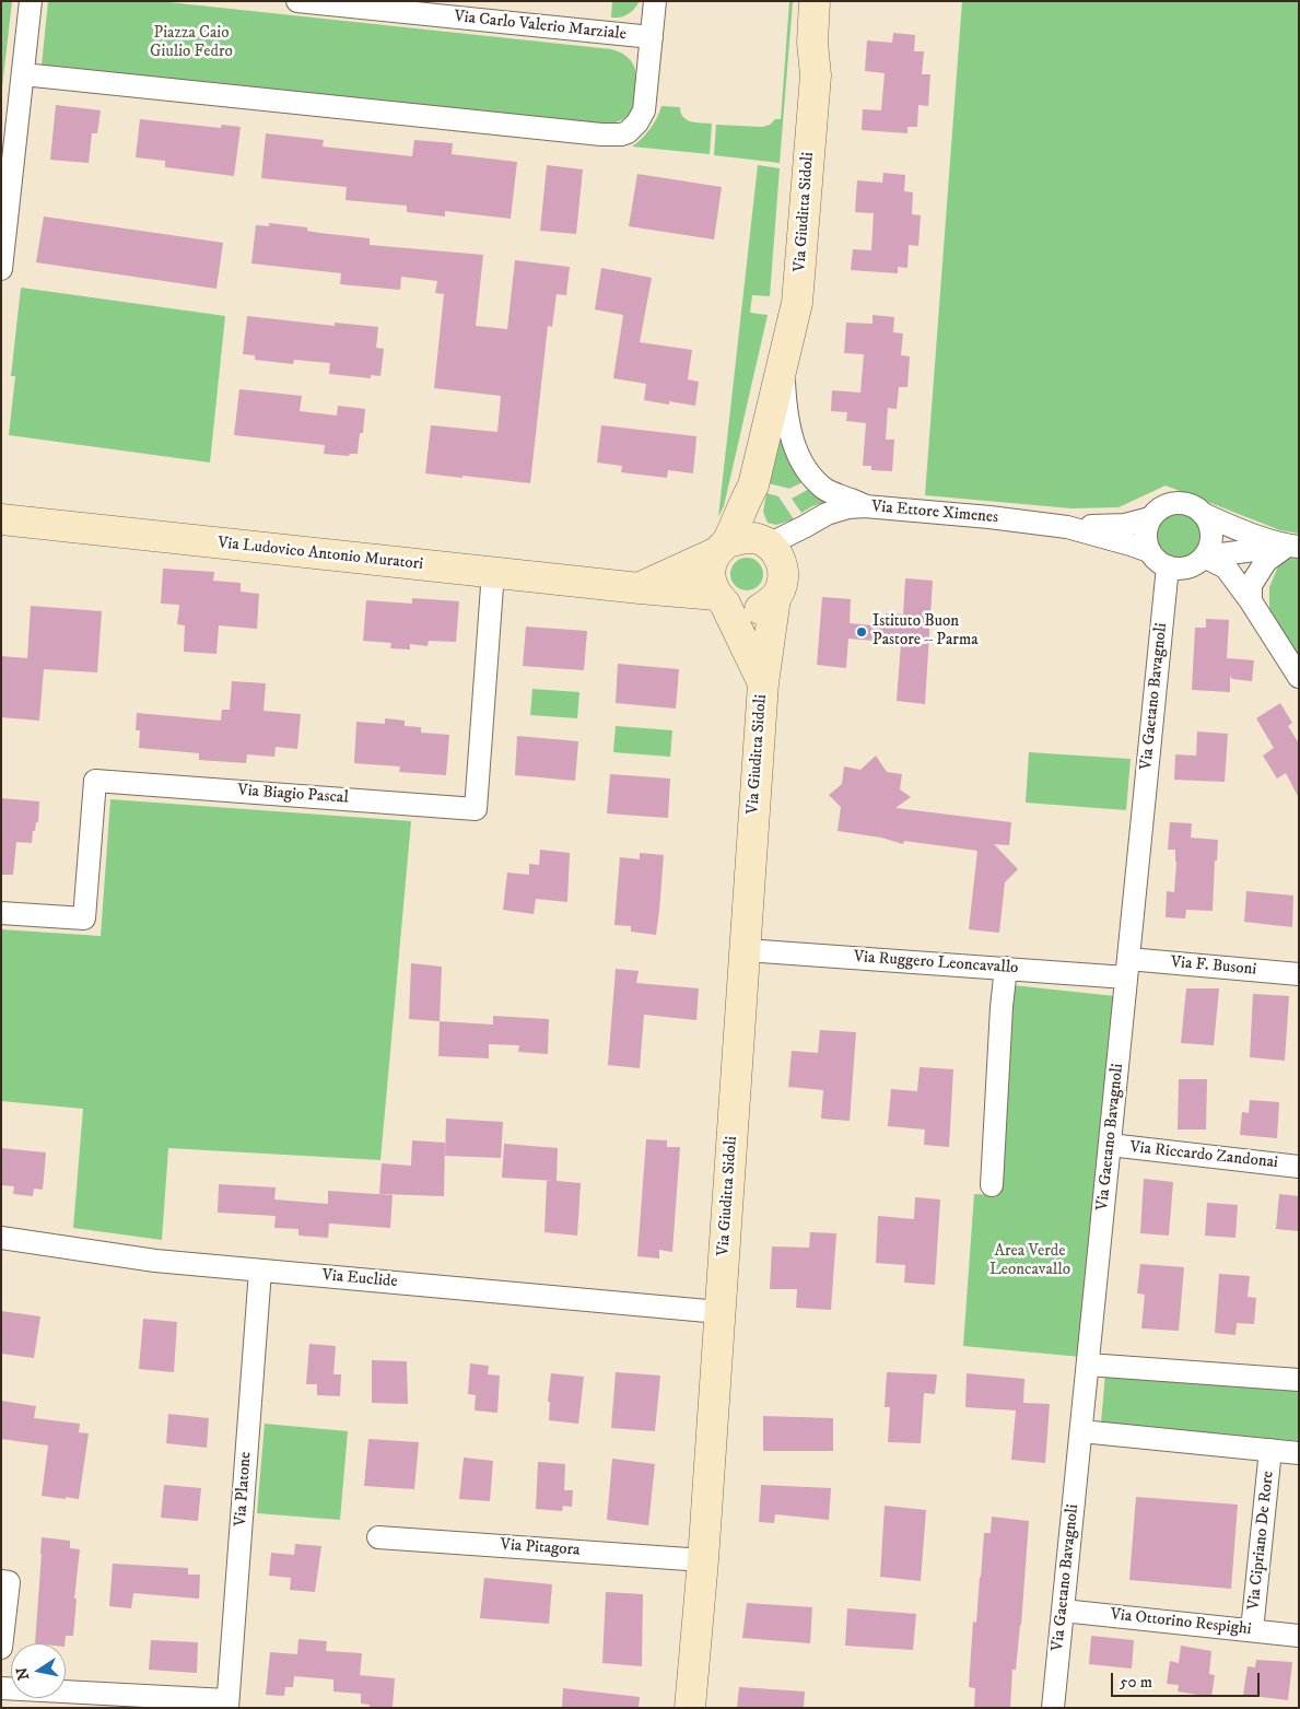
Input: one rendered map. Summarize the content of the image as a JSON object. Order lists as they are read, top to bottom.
{
  "streets": {
    "street": [
      "Via Carlo Valerio Marziale",
      "Via Giuditta Sidoli",
      "Via Ettore Ximenes",
      "Via Ludovico Antonio Muratori",
      "Via Gaetano Bavagnoli",
      "Via Biagio Pascal",
      "Via Ruggero Leoncavallo",
      "Via F. Busoni",
      "Via Riccardo Zandonai",
      "Via Euclide",
      "Via Platone",
      "Via Cipriano De Rore",
      "Via Pitagora",
      "Via Ottorino Respighi"
    ]
  },
  "crossings": [
    ["Via Giuditta Sidoli", "Via Ettore Ximenes"],
    ["Via Giuditta Sidoli", "Via Ludovico Antonio Muratori"],
    ["Via Giuditta Sidoli", "Via Ruggero Leoncavallo"],
    ["Via Giuditta Sidoli", "Via Euclide"],
    ["Via Giuditta Sidoli", "Via Pitagora"],
    ["Via Ettore Ximenes", "Via Ludovico Antonio Muratori"],
    ["Via Ettore Ximenes", "Via Gaetano Bavagnoli"],
    ["Via Ludovico Antonio Muratori", "Via Biagio Pascal"],
    ["Via Gaetano Bavagnoli", "Via Ruggero Leoncavallo"],
    ["Via Gaetano Bavagnoli", "Via F. Busoni"],
    ["Via Gaetano Bavagnoli", "Via Riccardo Zandonai"],
    ["Via Gaetano Bavagnoli", "Via Ottorino Respighi"],
    ["Via Ruggero Leoncavallo", "Via F. Busoni"],
    ["Via Euclide", "Via Platone"],
    ["Via Cipriano De Rore", "Via Ottorino Respighi"]
  ],
  "parks": ["Piazza Caio Giulio Fedro", "Area Verde Leoncavallo"],
  "places": ["Istituto Buon Pastore – Parma"],
  "scale_bar": "50 m",
  "north": "left"
}
